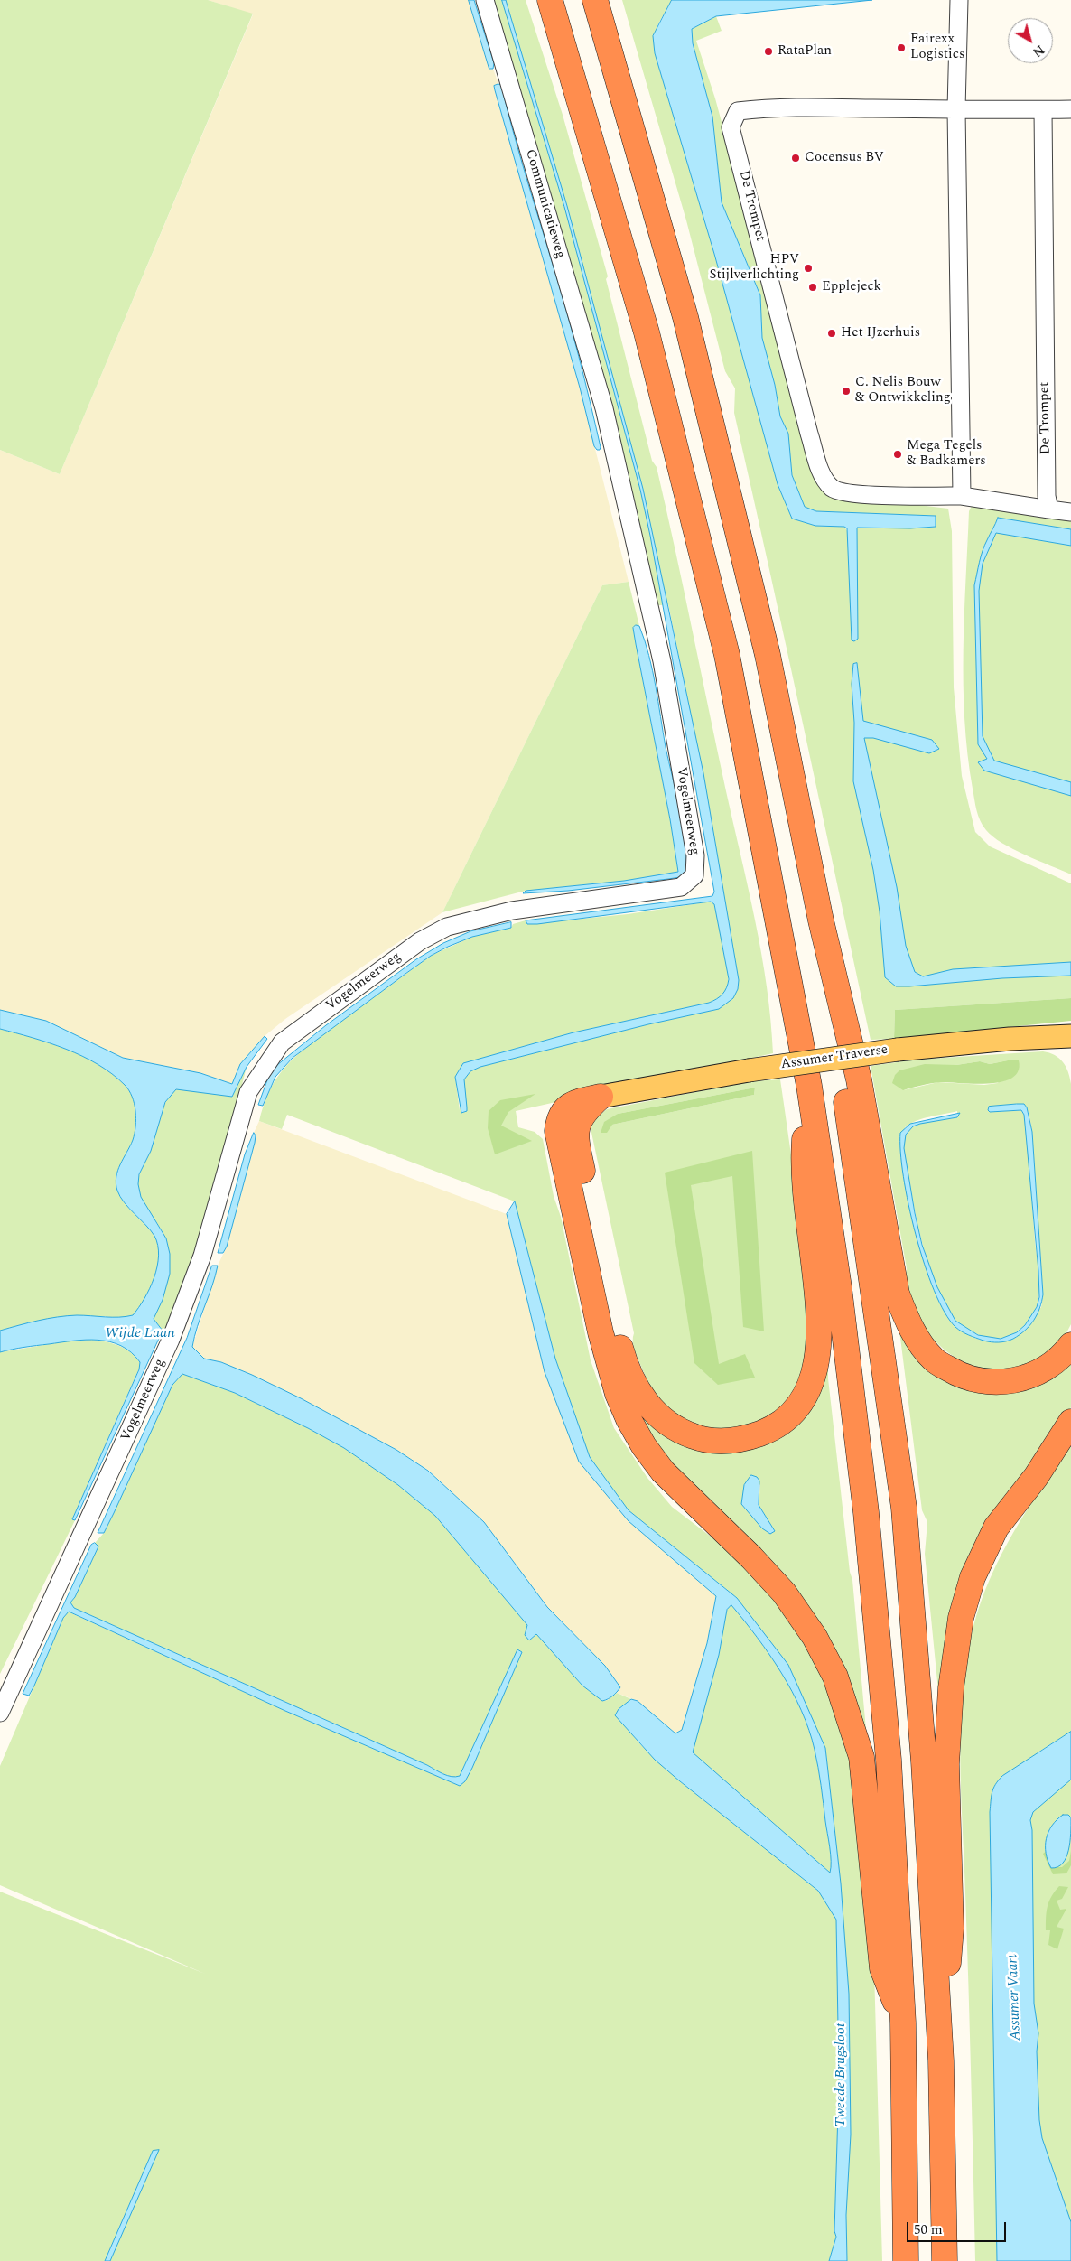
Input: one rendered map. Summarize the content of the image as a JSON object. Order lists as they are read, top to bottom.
{
  "streets": {
    "main road": ["Assumer Traverse"],
    "street": ["Communicatieweg", "De Trompet", "Vogelmeerweg"]
  },
  "crossings": [
    ["Communicatieweg", "Vogelmeerweg"]
  ],
  "water": ["Wijde Laan", "Assumer Vaart", "Tweede Brugsloot"],
  "places": [
    "Fairexx Logistics",
    "RataPlan",
    "Cocensus BV",
    "HPV Stijlverlichting",
    "Epplejeck",
    "Het IJzerhuis",
    "C. Nelis Bouw & Ontwikkeling",
    "Mega Tegels & Badkamers"
  ],
  "scale_bar": "50 m",
  "north": "bottom right"
}
